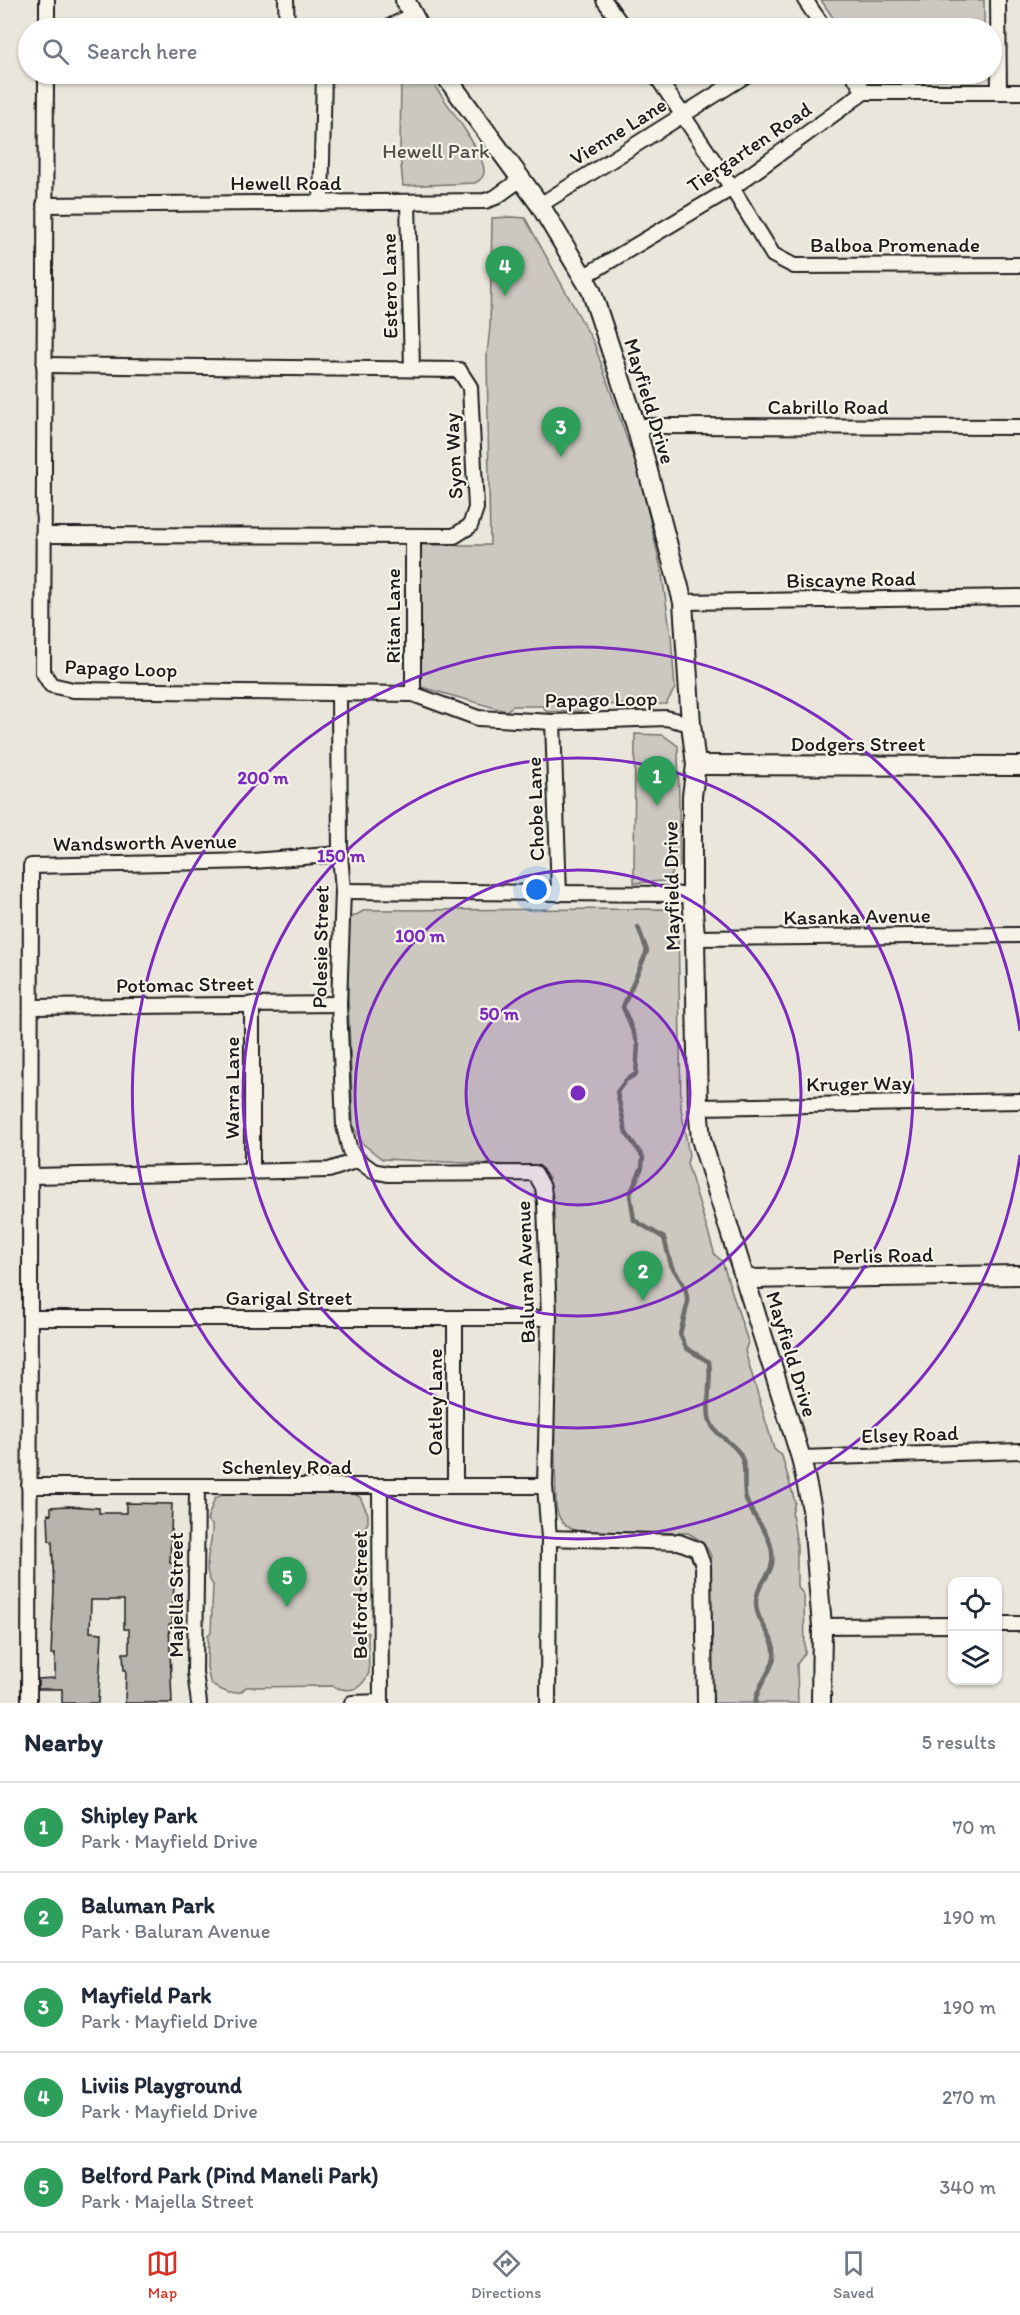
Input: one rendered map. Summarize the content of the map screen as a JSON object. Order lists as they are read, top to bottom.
{
  "streets": {
    "street": [
      "Vienne Lane",
      "Tiergarten Road",
      "Hewell Road",
      "Balboa Promenade",
      "Estero Lane",
      "Mayfield Drive",
      "Cabrillo Road",
      "Syon Way",
      "Biscayne Road",
      "Ritan Lane",
      "Papago Loop",
      "Dodgers Street",
      "Chobe Lane",
      "Wandsworth Avenue",
      "Kasanka Avenue",
      "Polesie Street",
      "Potomac Street",
      "Kruger Way",
      "Warra Lane",
      "Perlis Road",
      "Baluran Avenue",
      "Garigal Street",
      "Oatley Lane",
      "Elsey Road",
      "Schenley Road",
      "Majella Street",
      "Belford Street"
    ]
  },
  "crossings": [
    ["Vienne Lane", "Balboa Promenade"],
    ["Vienne Lane", "Mayfield Drive"],
    ["Tiergarten Road", "Balboa Promenade"],
    ["Tiergarten Road", "Mayfield Drive"],
    ["Hewell Road", "Estero Lane"],
    ["Hewell Road", "Mayfield Drive"],
    ["Hewell Road", "Papago Loop"],
    ["Estero Lane", "Syon Way"],
    ["Mayfield Drive", "Cabrillo Road"],
    ["Mayfield Drive", "Biscayne Road"],
    ["Mayfield Drive", "Papago Loop"],
    ["Mayfield Drive", "Dodgers Street"],
    ["Mayfield Drive", "Kasanka Avenue"],
    ["Mayfield Drive", "Kruger Way"],
    ["Mayfield Drive", "Perlis Road"],
    ["Mayfield Drive", "Elsey Road"],
    ["Syon Way", "Ritan Lane"],
    ["Syon Way", "Papago Loop"],
    ["Ritan Lane", "Papago Loop"],
    ["Papago Loop", "Chobe Lane"],
    ["Papago Loop", "Polesie Street"],
    ["Wandsworth Avenue", "Polesie Street"],
    ["Wandsworth Avenue", "Potomac Street"],
    ["Wandsworth Avenue", "Garigal Street"],
    ["Wandsworth Avenue", "Schenley Road"],
    ["Polesie Street", "Potomac Street"],
    ["Polesie Street", "Baluran Avenue"],
    ["Potomac Street", "Warra Lane"],
    ["Baluran Avenue", "Garigal Street"],
    ["Baluran Avenue", "Schenley Road"],
    ["Garigal Street", "Oatley Lane"],
    ["Oatley Lane", "Schenley Road"],
    ["Schenley Road", "Majella Street"],
    ["Schenley Road", "Belford Street"]
  ],
  "parks": ["Hewell Park"],
  "page": {
    "search": "Search here",
    "pins": [
      "4",
      "3",
      "1",
      "2",
      "5"
    ],
    "heading": ["Nearby", "5 results"],
    "list": [
      {
        "mark": "1",
        "name": "Shipley Park",
        "note": "Park · Mayfield Drive",
        "value": "70 m"
      },
      {
        "mark": "2",
        "name": "Baluman Park",
        "note": "Park · Baluran Avenue",
        "value": "190 m"
      },
      {
        "mark": "3",
        "name": "Mayfield Park",
        "note": "Park · Mayfield Drive",
        "value": "190 m"
      },
      {
        "mark": "4",
        "name": "Liviis Playground",
        "note": "Park · Mayfield Drive",
        "value": "270 m"
      },
      {
        "mark": "5",
        "name": "Belford Park (Pind Maneli Park)",
        "note": "Park · Majella Street",
        "value": "340 m"
      }
    ],
    "nav": ["Map", "Directions", "Saved"]
  },
  "rings": [
    "200 m",
    "150 m",
    "100 m",
    "50 m"
  ]
}
